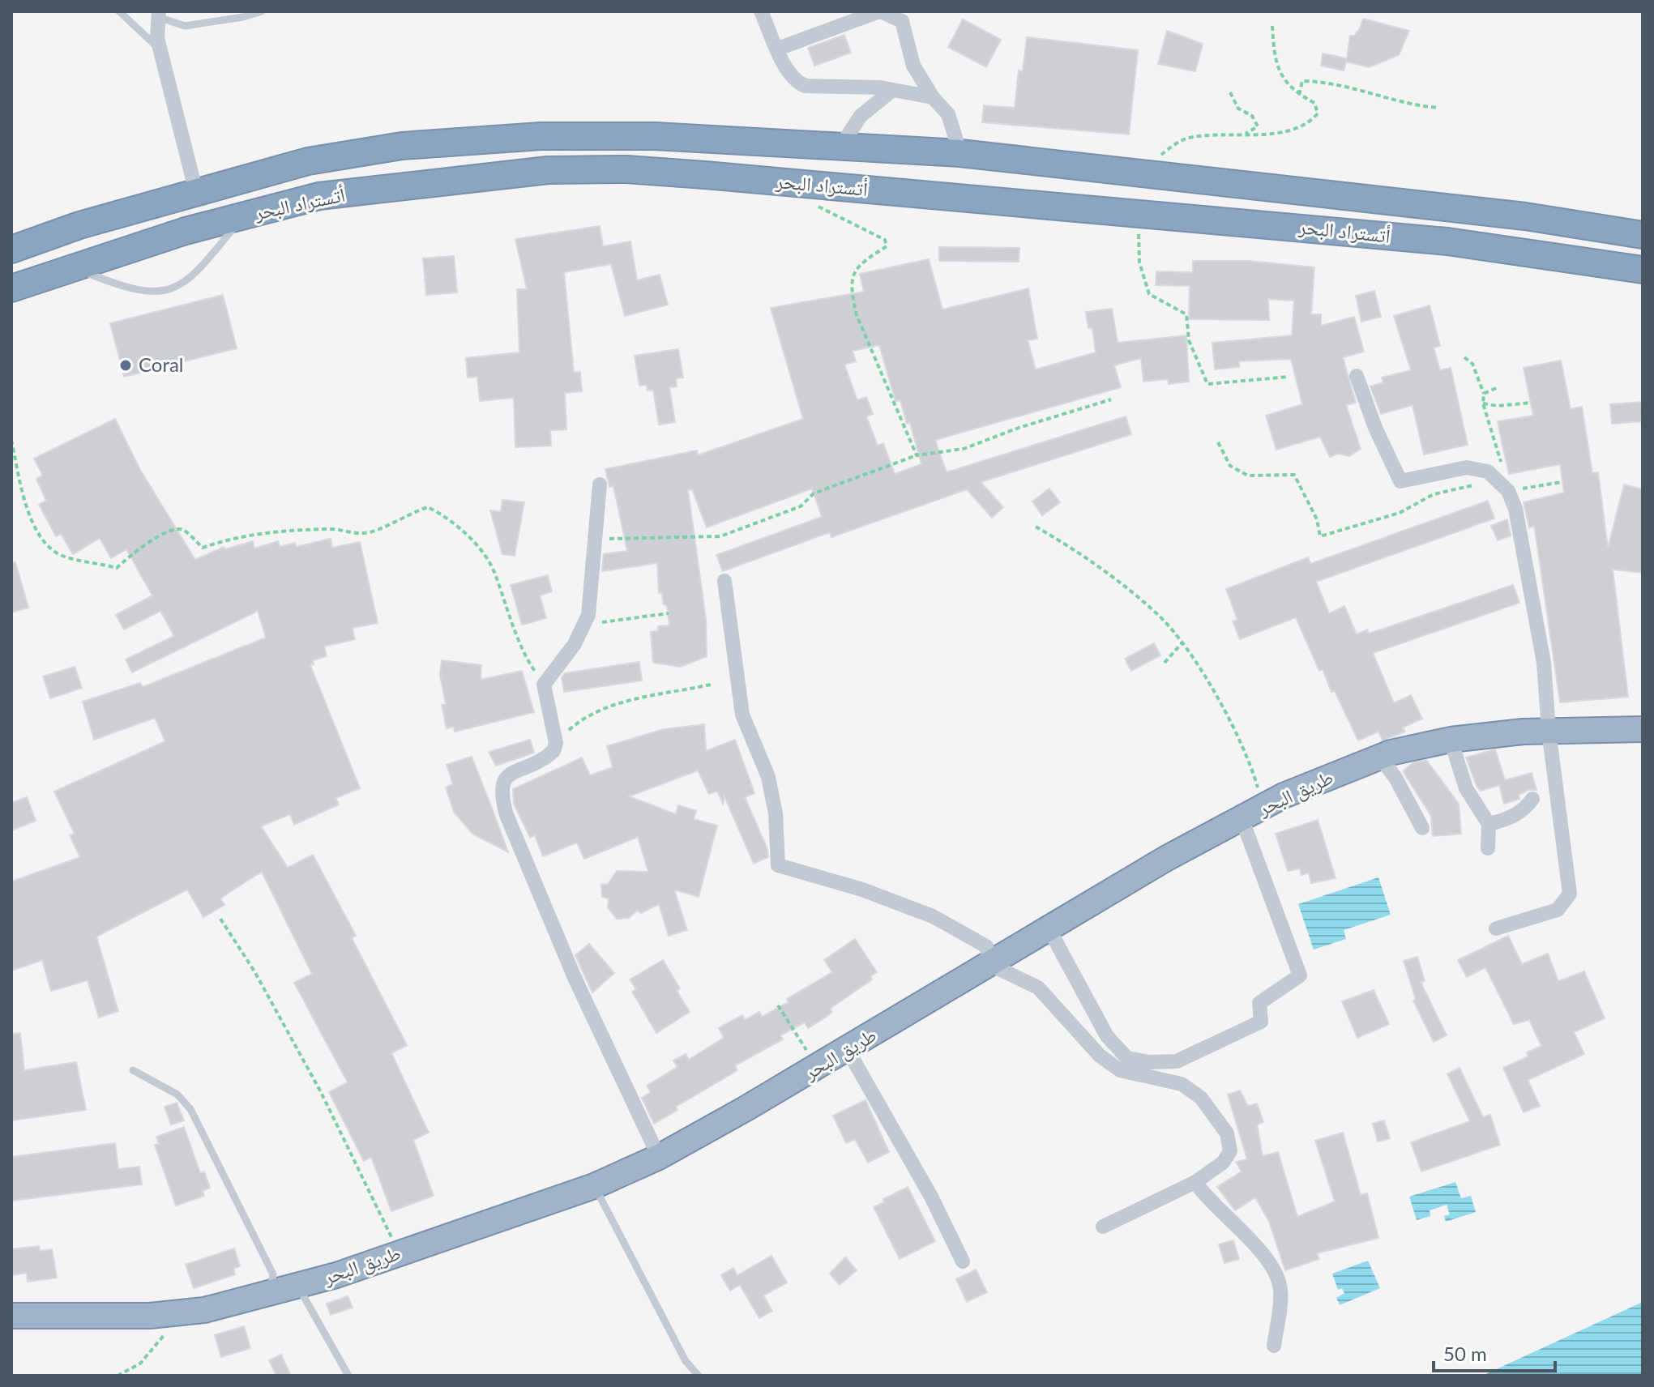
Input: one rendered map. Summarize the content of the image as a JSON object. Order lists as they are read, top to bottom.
{
  "streets": {
    "highway": ["أتستراد البحر", "طريق البحر"]
  },
  "places": ["Coral"],
  "scale_bar": "50 m"
}
